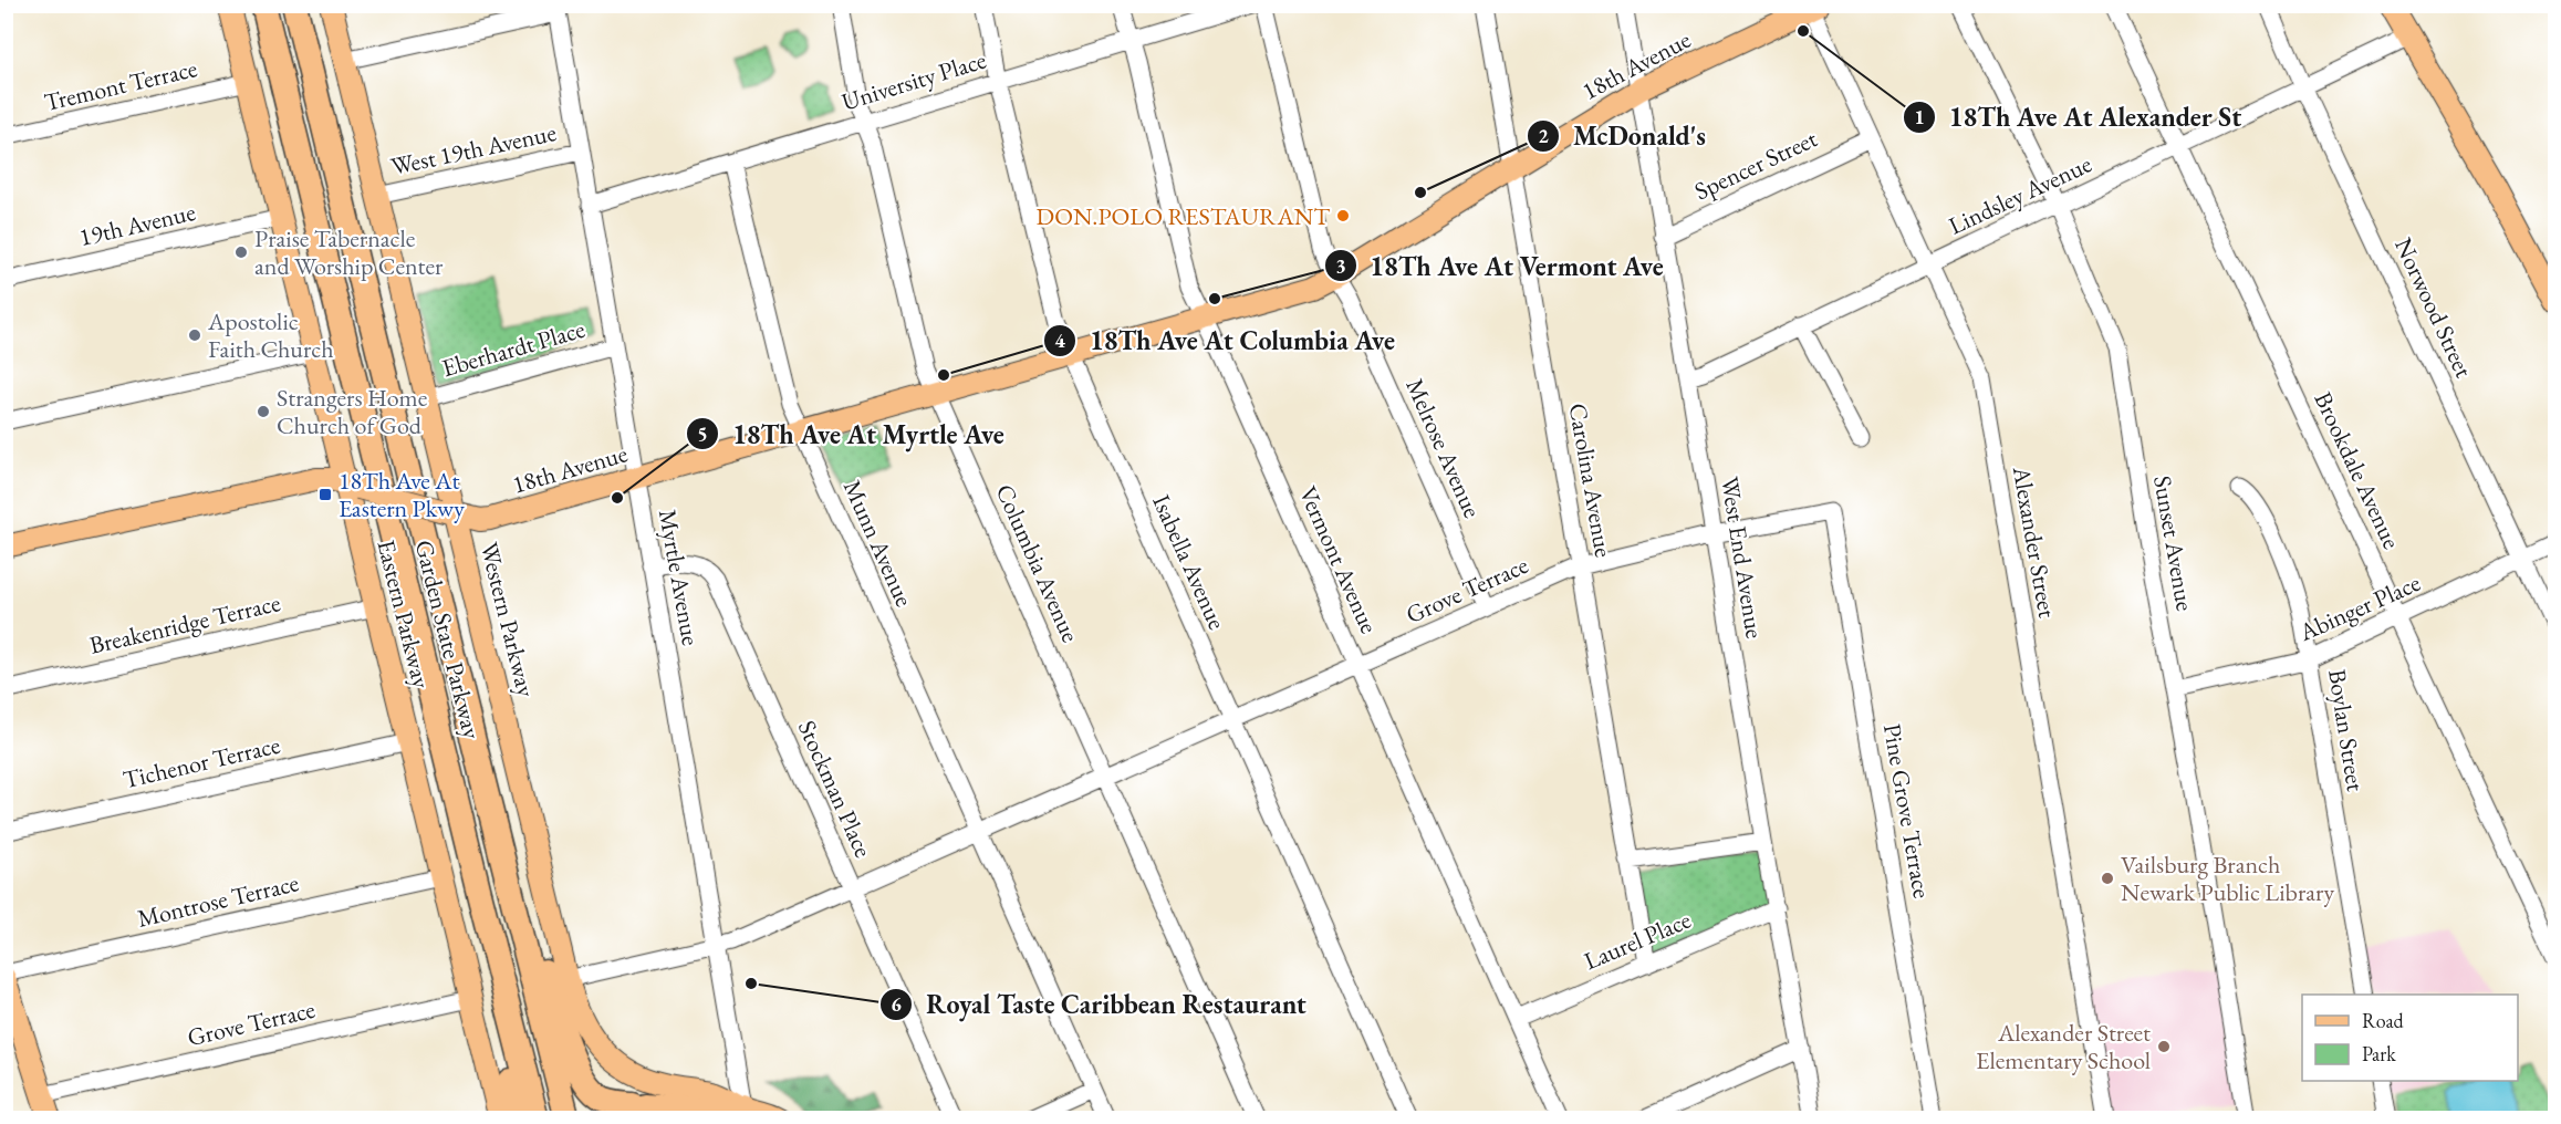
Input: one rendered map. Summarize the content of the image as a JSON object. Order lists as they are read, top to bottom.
{
  "streets": {
    "highway": ["Garden State Parkway"],
    "main road": ["18th Avenue", "Eastern Parkway", "Western Parkway"],
    "street": [
      "University Place",
      "Tremont Terrace",
      "West 19th Avenue",
      "Spencer Street",
      "Lindsley Avenue",
      "19th Avenue",
      "Norwood Street",
      "Eberhardt Place",
      "Melrose Avenue",
      "Brookdale Avenue",
      "Carolina Avenue",
      "Alexander Street",
      "Munn Avenue",
      "Sunset Avenue",
      "West End Avenue",
      "Vermont Avenue",
      "Isabella Avenue",
      "Columbia Avenue",
      "Myrtle Avenue",
      "Grove Terrace",
      "Abinger Place",
      "Breakenridge Terrace",
      "Boylan Street",
      "Tichenor Terrace",
      "Stockman Place",
      "Pine Grove Terrace",
      "Montrose Terrace",
      "Laurel Place"
    ]
  },
  "crossings": [
    ["18th Avenue", "Melrose Avenue"],
    ["18th Avenue", "Carolina Avenue"],
    ["18th Avenue", "Alexander Street"],
    ["18th Avenue", "Munn Avenue"],
    ["18th Avenue", "West End Avenue"],
    ["18th Avenue", "Vermont Avenue"],
    ["18th Avenue", "Isabella Avenue"],
    ["18th Avenue", "Columbia Avenue"],
    ["18th Avenue", "Myrtle Avenue"],
    ["18th Avenue", "Eastern Parkway"],
    ["18th Avenue", "Western Parkway"],
    ["University Place", "Munn Avenue"],
    ["University Place", "Vermont Avenue"],
    ["University Place", "Isabella Avenue"],
    ["University Place", "Columbia Avenue"],
    ["University Place", "Myrtle Avenue"],
    ["Tremont Terrace", "Eastern Parkway"],
    ["West 19th Avenue", "Myrtle Avenue"],
    ["West 19th Avenue", "Western Parkway"],
    ["Spencer Street", "Alexander Street"],
    ["Spencer Street", "West End Avenue"],
    ["Lindsley Avenue", "Norwood Street"],
    ["Lindsley Avenue", "Brookdale Avenue"],
    ["Lindsley Avenue", "Alexander Street"],
    ["Lindsley Avenue", "Sunset Avenue"],
    ["Lindsley Avenue", "West End Avenue"],
    ["19th Avenue", "Eastern Parkway"],
    ["Norwood Street", "Abinger Place"],
    ["Eberhardt Place", "Myrtle Avenue"],
    ["Eberhardt Place", "Western Parkway"],
    ["Melrose Avenue", "Grove Terrace"],
    ["Brookdale Avenue", "Abinger Place"],
    ["Carolina Avenue", "Grove Terrace"],
    ["Carolina Avenue", "Laurel Place"],
    ["Munn Avenue", "Grove Terrace"],
    ["Sunset Avenue", "Abinger Place"],
    ["West End Avenue", "Grove Terrace"],
    ["West End Avenue", "Laurel Place"],
    ["Vermont Avenue", "Grove Terrace"],
    ["Vermont Avenue", "Laurel Place"],
    ["Isabella Avenue", "Grove Terrace"],
    ["Columbia Avenue", "Grove Terrace"],
    ["Myrtle Avenue", "Grove Terrace"],
    ["Myrtle Avenue", "Western Parkway"],
    ["Myrtle Avenue", "Stockman Place"],
    ["Grove Terrace", "Eastern Parkway"],
    ["Grove Terrace", "Western Parkway"],
    ["Grove Terrace", "Stockman Place"],
    ["Grove Terrace", "Pine Grove Terrace"],
    ["Abinger Place", "Boylan Street"],
    ["Eastern Parkway", "Breakenridge Terrace"],
    ["Eastern Parkway", "Tichenor Terrace"],
    ["Eastern Parkway", "Montrose Terrace"]
  ],
  "places": {
    "other": [
      "18Th Ave At Alexander St",
      "McDonald's",
      "DON.POLO RESTAURANT",
      "Praise Tabernacle and Worship Center",
      "18Th Ave At Vermont Ave",
      "Apostolic Faith Church",
      "18Th Ave At Columbia Ave",
      "Strangers Home Church of God",
      "18Th Ave At Myrtle Ave",
      "Vailsburg Branch Newark Public Library",
      "Royal Taste Caribbean Restaurant",
      "Alexander Street Elementary School"
    ],
    "transit": ["18Th Ave At Eastern Pkwy"]
  },
  "legend": ["Road", "Park"]
}
